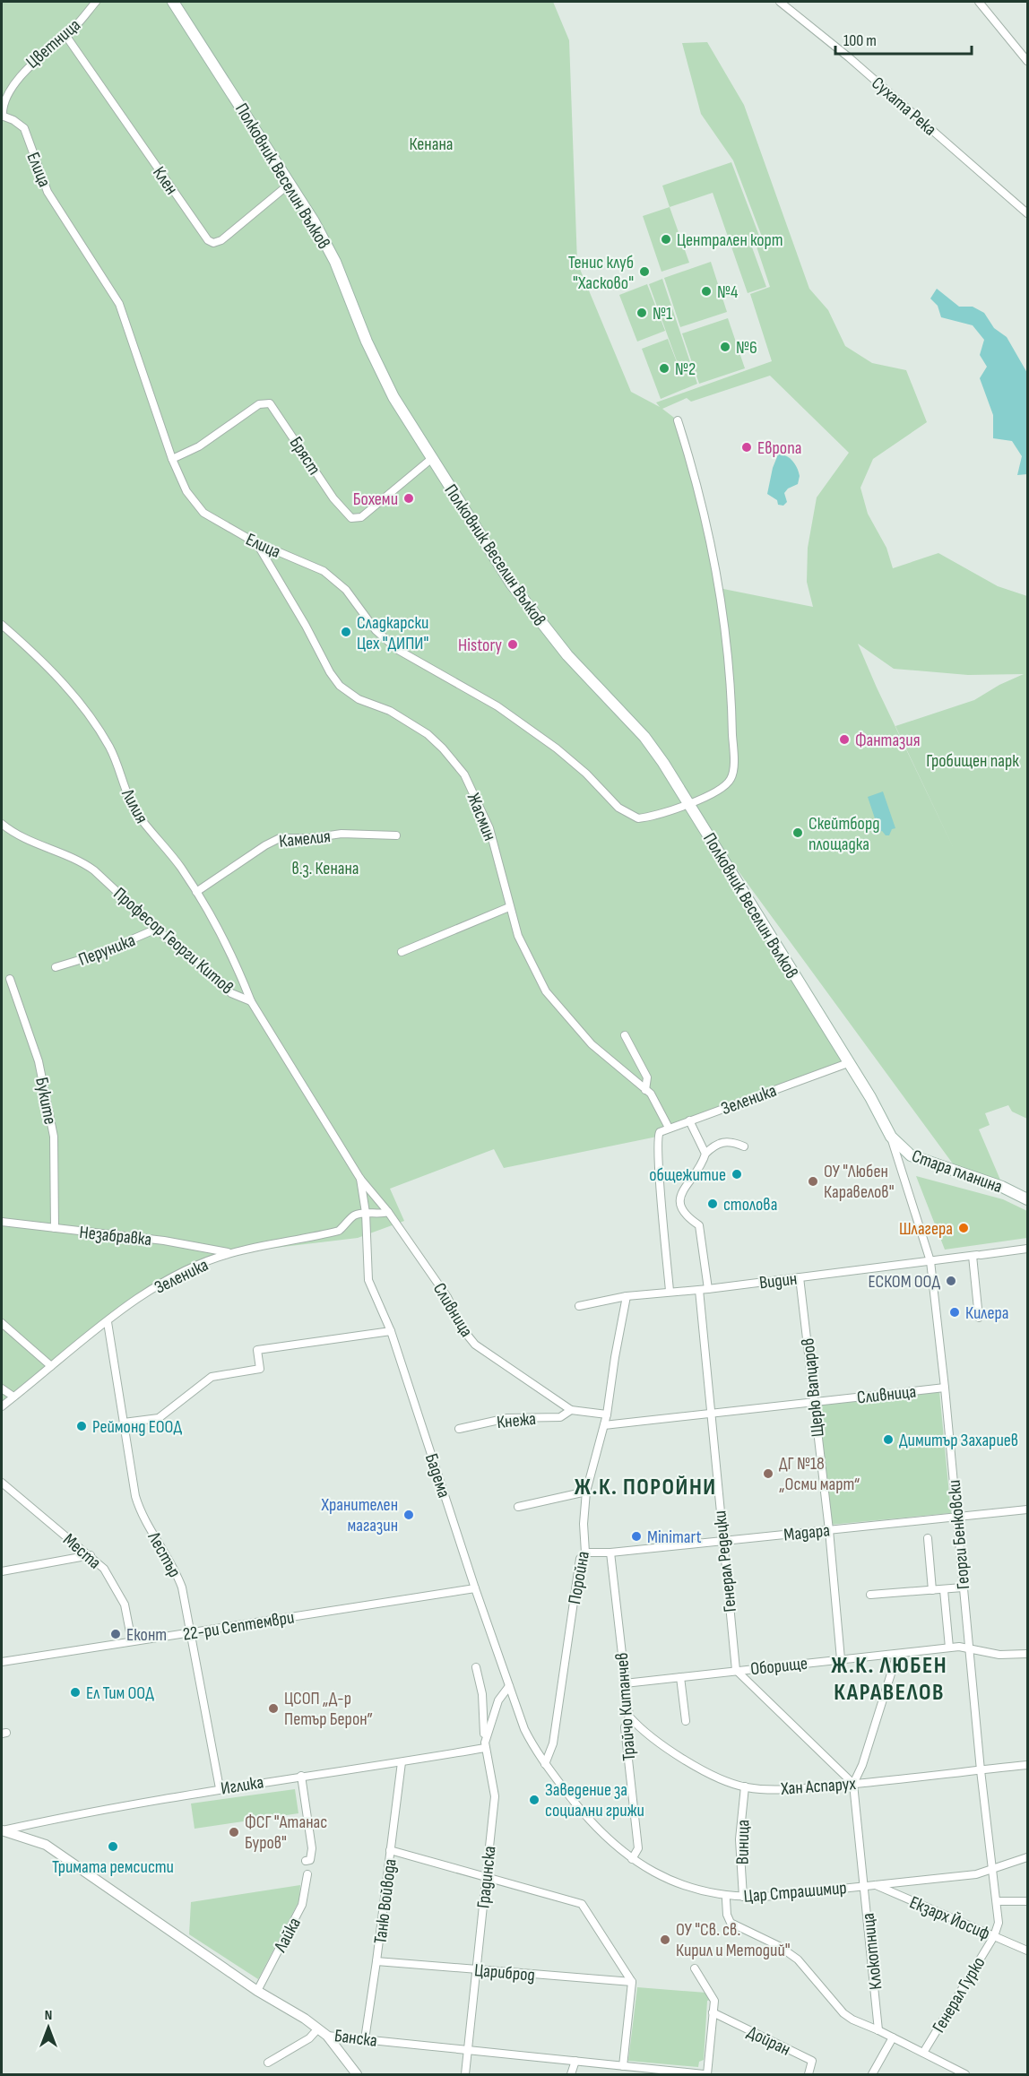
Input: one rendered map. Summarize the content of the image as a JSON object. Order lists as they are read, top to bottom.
{
  "streets": {
    "main road": ["Полковник Веселин Вълков", "Стара планина"],
    "street": [
      "Цветница",
      "Сухата Река",
      "Елица",
      "Клен",
      "Бряст",
      "Лилия",
      "Жасмин",
      "Камелия",
      "Професор Георги Китов",
      "Перуника",
      "Зеленика",
      "Буките",
      "Незабравка",
      "Видин",
      "Сливница",
      "Щерю Вапцаров",
      "Кнежа",
      "Бадема",
      "Мадара",
      "Георги Бенковски",
      "Места",
      "Лестър",
      "Генерал Редецки",
      "Поройна",
      "22-ри Септември",
      "Оборище",
      "Трайчо Китанчев",
      "Иглика",
      "Хан Аспарух",
      "Виница",
      "Градинска",
      "Цар Страшимир",
      "Таню Войвода",
      "Екзарх Йосиф",
      "Лайка",
      "Клокотница",
      "Цариброд",
      "Генерал Гурко",
      "Банска",
      "Дойран"
    ]
  },
  "crossings": [
    ["Цветница", "Елица"],
    ["Цветница", "Клен"],
    ["Елица", "Полковник Веселин Вълков"],
    ["Елица", "Бряст"],
    ["Елица", "Жасмин"],
    ["Полковник Веселин Вълков", "Клен"],
    ["Полковник Веселин Вълков", "Бряст"],
    ["Полковник Веселин Вълков", "Зеленика"],
    ["Полковник Веселин Вълков", "Стара планина"],
    ["Полковник Веселин Вълков", "Георги Бенковски"],
    ["Лилия", "Камелия"],
    ["Лилия", "Професор Георги Китов"],
    ["Жасмин", "Зеленика"],
    ["Професор Георги Китов", "Перуника"],
    ["Професор Георги Китов", "Сливница"],
    ["Професор Георги Китов", "Бадема"],
    ["Зеленика", "Незабравка"],
    ["Зеленика", "Видин"],
    ["Зеленика", "Сливница"],
    ["Зеленика", "Бадема"],
    ["Зеленика", "Лестър"],
    ["Буките", "Незабравка"],
    ["Стара планина", "Георги Бенковски"],
    ["Видин", "Щерю Вапцаров"],
    ["Видин", "Георги Бенковски"],
    ["Видин", "Генерал Редецки"],
    ["Видин", "Поройна"],
    ["Сливница", "Щерю Вапцаров"],
    ["Сливница", "Кнежа"],
    ["Сливница", "Бадема"],
    ["Сливница", "Георги Бенковски"],
    ["Сливница", "Генерал Редецки"],
    ["Сливница", "Поройна"],
    ["Щерю Вапцаров", "Мадара"],
    ["Щерю Вапцаров", "Оборище"],
    ["Бадема", "Поройна"],
    ["Бадема", "22-ри Септември"],
    ["Бадема", "Цар Страшимир"],
    ["Мадара", "Георги Бенковски"],
    ["Мадара", "Генерал Редецки"],
    ["Мадара", "Поройна"],
    ["Мадара", "Трайчо Китанчев"],
    ["Георги Бенковски", "Оборище"],
    ["Георги Бенковски", "Хан Аспарух"],
    ["Георги Бенковски", "Цар Страшимир"],
    ["Георги Бенковски", "Екзарх Йосиф"],
    ["Георги Бенковски", "Генерал Гурко"],
    ["Места", "22-ри Септември"],
    ["Лестър", "22-ри Септември"],
    ["Лестър", "Иглика"],
    ["Генерал Редецки", "Оборище"],
    ["Поройна", "Цар Страшимир"],
    ["Оборище", "Трайчо Китанчев"],
    ["Оборище", "Клокотница"],
    ["Трайчо Китанчев", "Хан Аспарух"],
    ["Трайчо Китанчев", "Цар Страшимир"],
    ["Иглика", "Градинска"],
    ["Иглика", "Таню Войвода"],
    ["Иглика", "Банска"],
    ["Хан Аспарух", "Виница"],
    ["Хан Аспарух", "Клокотница"],
    ["Виница", "Цар Страшимир"],
    ["Градинска", "Цариброд"],
    ["Градинска", "Банска"],
    ["Цар Страшимир", "Екзарх Йосиф"],
    ["Цар Страшимир", "Клокотница"],
    ["Таню Войвода", "Цариброд"],
    ["Таню Войвода", "Банска"],
    ["Екзарх Йосиф", "Клокотница"],
    ["Екзарх Йосиф", "Генерал Гурко"],
    ["Лайка", "Банска"]
  ],
  "districts": ["Ж.К. ПОРОЙНИ", "Ж.К. ЛЮБЕН КАРАВЕЛОВ"],
  "parks": ["Кенана", "Гробищен парк", "в.з. Кенана"],
  "places": [
    "Централен корт",
    "Тенис клуб \"Хасково\"",
    "№4",
    "№1",
    "№6",
    "№2",
    "Европа",
    "Бохеми",
    "Сладкарски Цех \"ДИПИ\"",
    "History",
    "Фантазия",
    "Скейтборд площадка",
    "общежитие",
    "ОУ \"Любен Каравелов\"",
    "столова",
    "Шлагера",
    "ЕСКОМ ООД",
    "Килера",
    "Реймонд ЕООД",
    "Димитър Захариев",
    "ДГ №18 „Осми март“",
    "Хранителен магазин",
    "Minimart",
    "Еконт",
    "Ел Тим ООД",
    "ЦСОП „Д-р Петър Берон”",
    "Заведение за социални грижи",
    "ФСГ \"Атанас Буров\"",
    "Тримата ремсисти",
    "ОУ \"Св. св. Кирил и Методий\""
  ],
  "scale_bar": "100 m",
  "north": "top"
}
